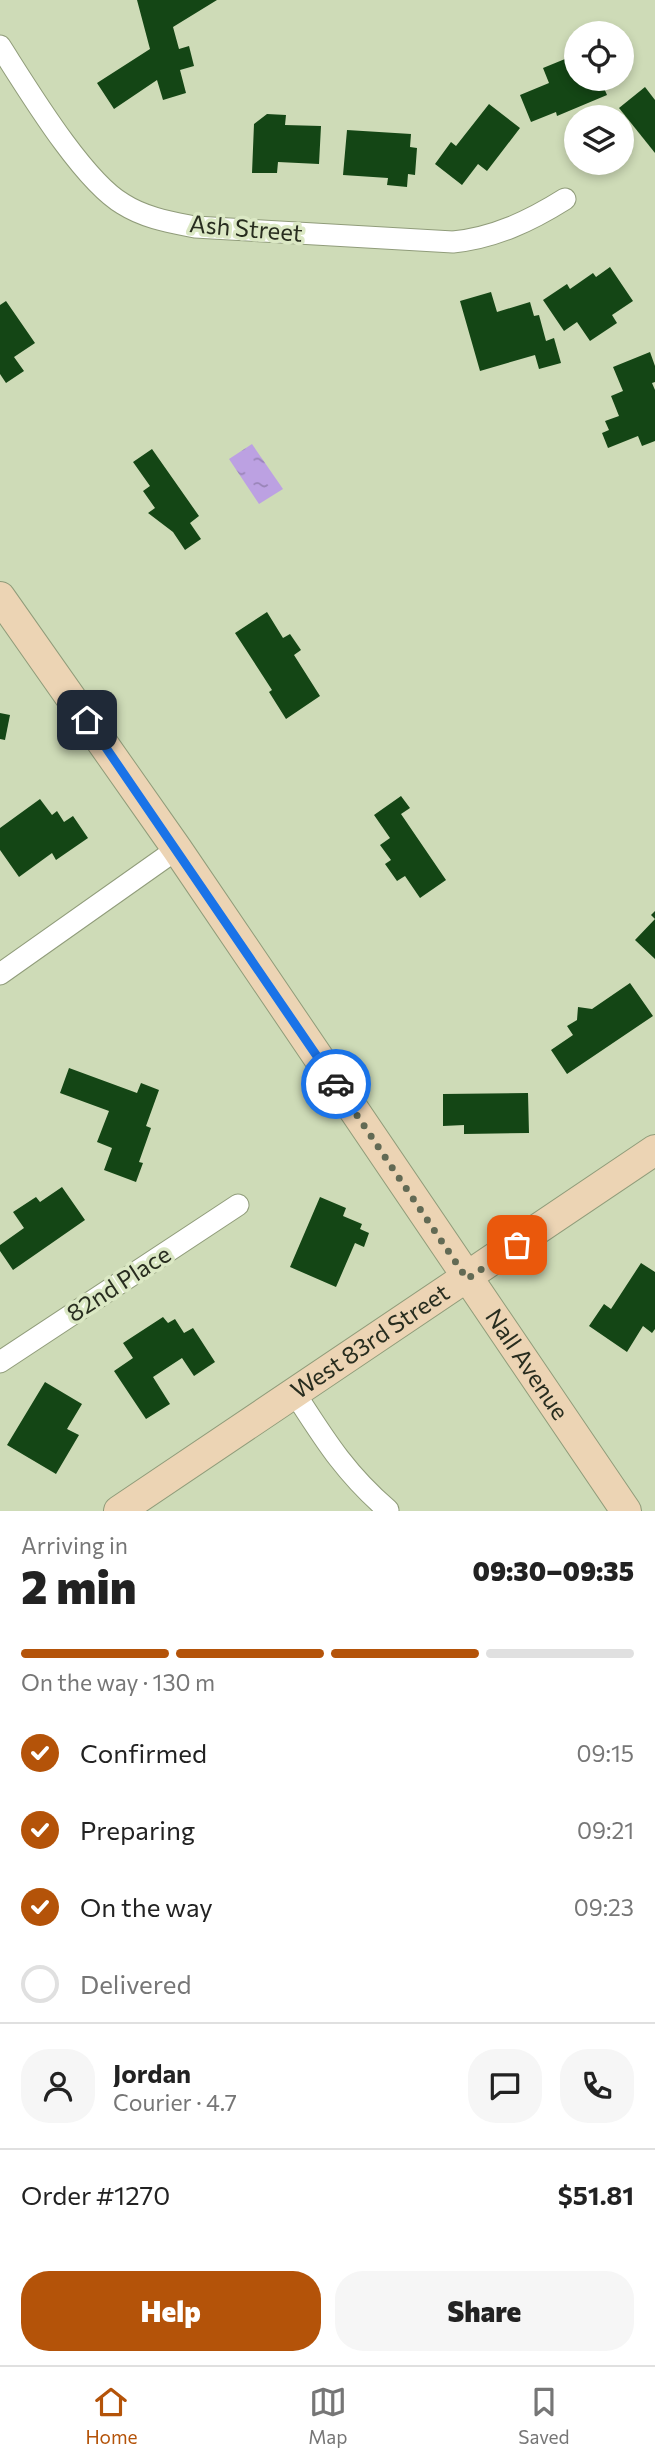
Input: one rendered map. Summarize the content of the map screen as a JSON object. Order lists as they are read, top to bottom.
{
  "streets": {
    "main road": ["West 83rd Street", "Nall Avenue"],
    "street": ["Ash Street", "82nd Place"]
  },
  "crossings": [
    ["West 83rd Street", "Nall Avenue"]
  ],
  "page": {
    "heading": ["2 min", "Arriving in", "09:30–09:35"],
    "panel": [
      "Jordan",
      "Courier · 4.7",
      "Order #1270",
      "$51.81"
    ],
    "bar": "On the way · 130 m",
    "list": [
      ["Confirmed", "09:15"],
      ["Preparing", "09:21"],
      ["On the way", "09:23"],
      "Delivered"
    ],
    "buttons": ["Help", "Share"],
    "tabs": ["Home", "Map", "Saved"]
  }
}
